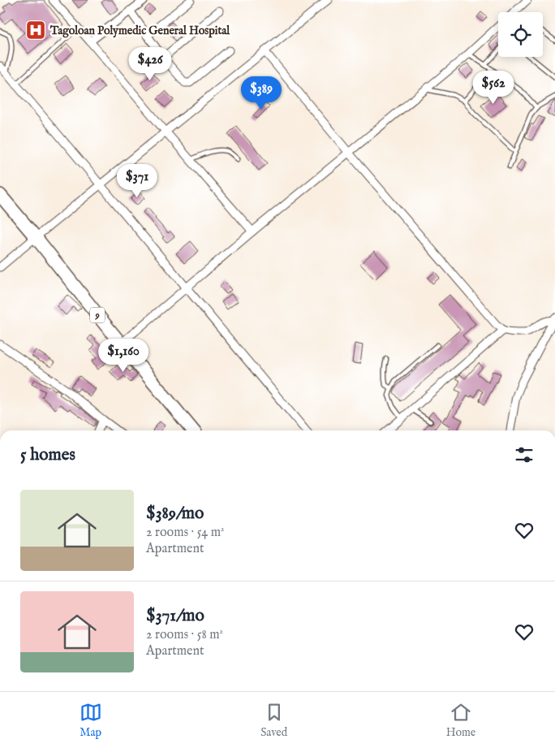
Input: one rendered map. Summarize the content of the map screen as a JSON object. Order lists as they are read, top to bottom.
{
  "streets": {
    "highway": ["9"]
  },
  "places": {
    "hospital": ["Tagoloan Polymedic General Hospital"]
  },
  "page": {
    "price": [
      "$426",
      "$562",
      "$389",
      "$371",
      "$1,160"
    ],
    "heading": "5 homes",
    "list": [
      {
        "name": "$389/mo",
        "note": "2 rooms · 54 m² · Apartment"
      },
      {
        "name": "$371/mo",
        "note": "2 rooms · 58 m² · Apartment"
      }
    ],
    "tabs": ["Map", "Saved", "Home"]
  }
}
